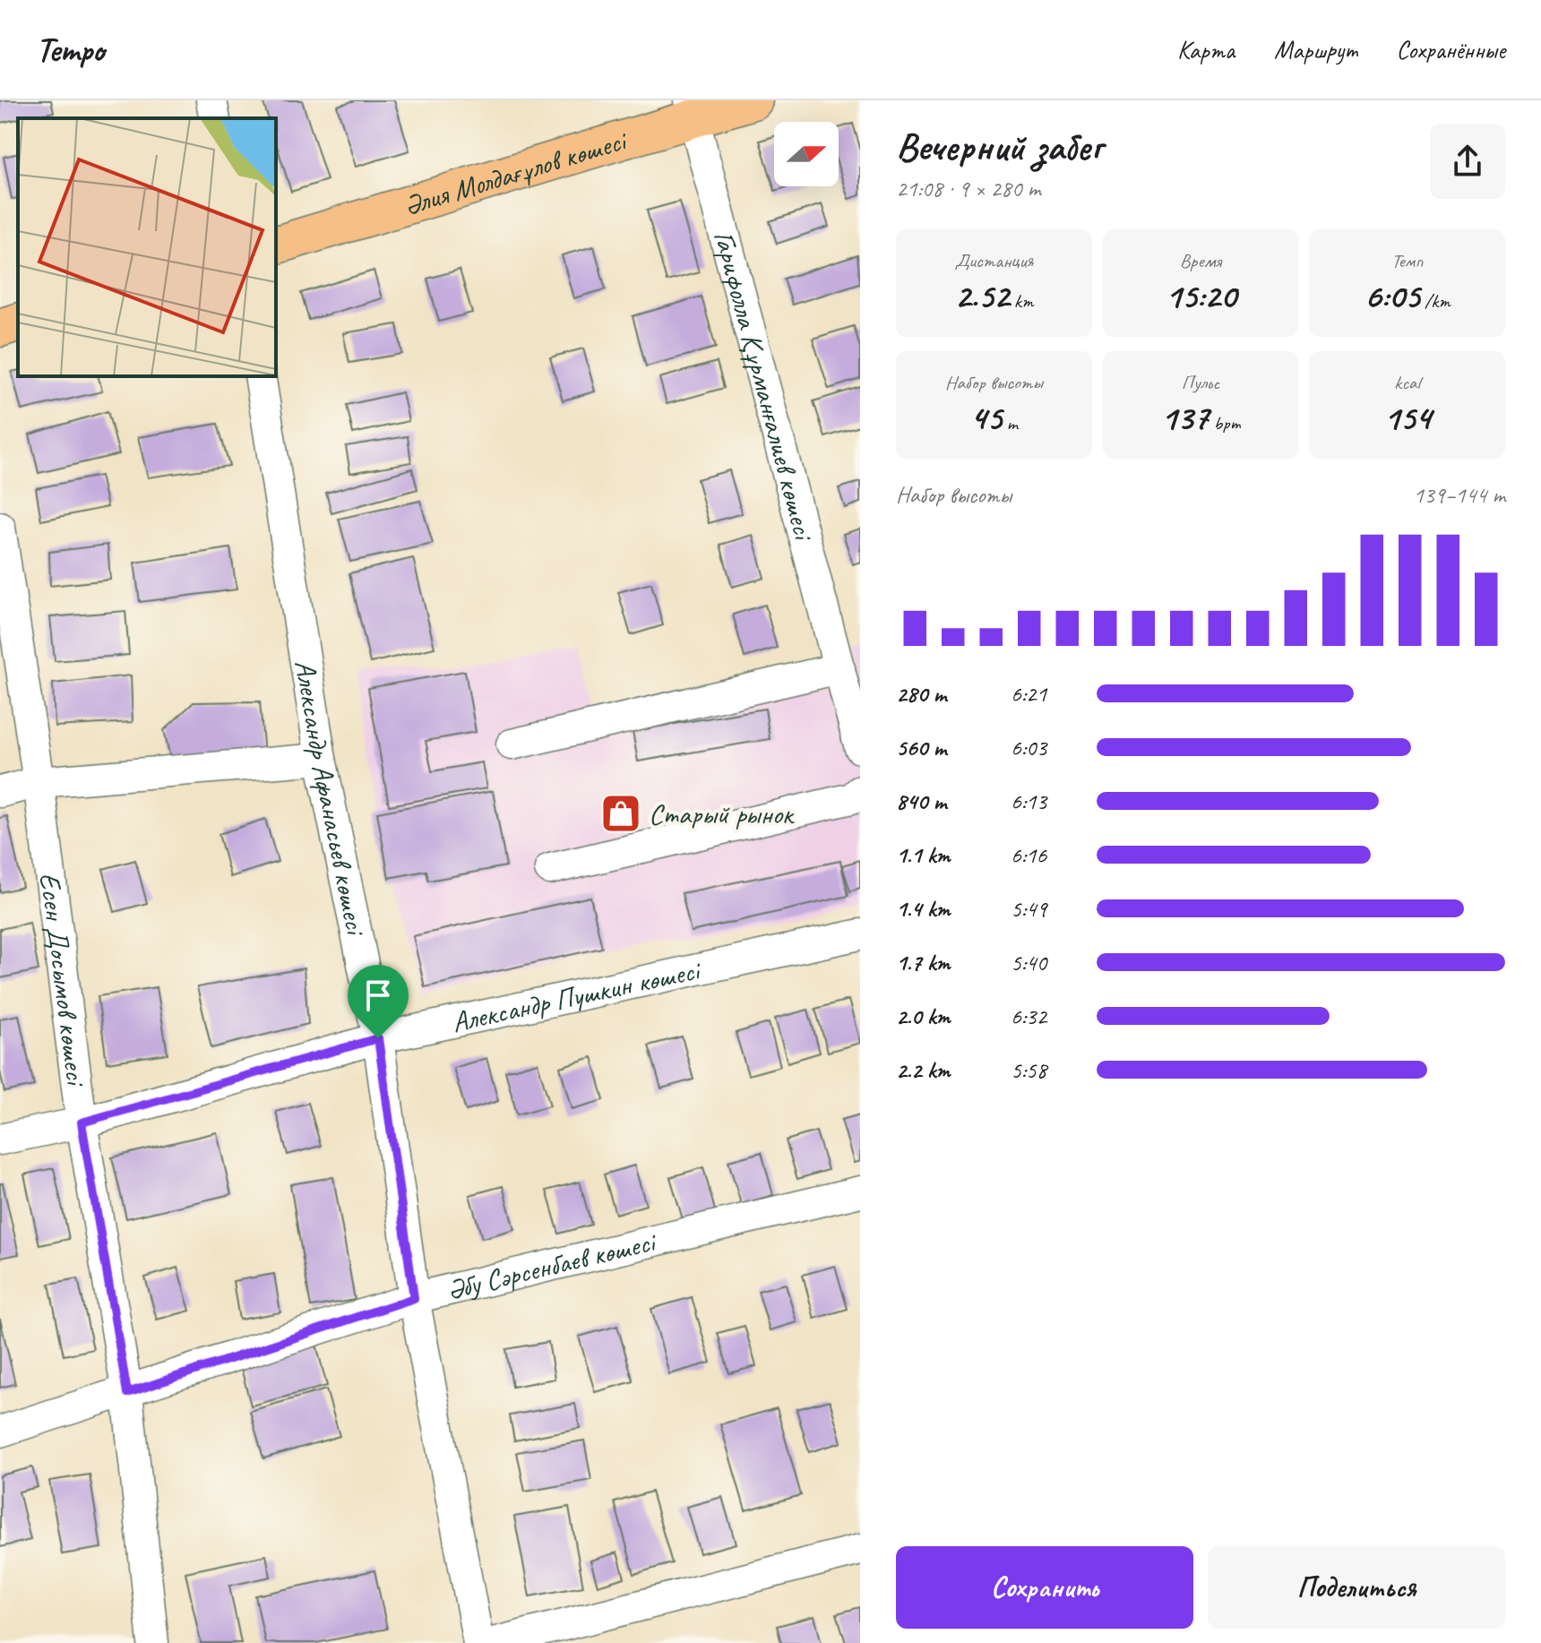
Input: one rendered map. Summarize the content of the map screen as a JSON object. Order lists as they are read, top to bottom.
{
  "streets": {
    "main road": ["Әлия Молдағұлов көшесі"],
    "street": [
      "Гарифолла Құрманғалиев көшесі",
      "Александр Афанасьев көшесі",
      "Есен Досымов көшесі",
      "Александр Пушкин көшесі",
      "Әбу Сәрсенбаев көшесі"
    ]
  },
  "crossings": [
    ["Әлия Молдағұлов көшесі", "Гарифолла Құрманғалиев көшесі"],
    ["Александр Афанасьев көшесі", "Александр Пушкин көшесі"],
    ["Александр Афанасьев көшесі", "Әбу Сәрсенбаев көшесі"],
    ["Есен Досымов көшесі", "Александр Пушкин көшесі"],
    ["Есен Досымов көшесі", "Әбу Сәрсенбаев көшесі"]
  ],
  "places": {
    "shop": ["Старый рынок"]
  },
  "north": "right",
  "page": {
    "header": "Tempo",
    "nav": ["Карта", "Маршрут", "Сохранённые"],
    "heading": ["Вечерний забег", "21:08 · 9 × 280 m"],
    "stats": [
      ["Дистанция", "2.52 km"],
      ["Время", "15:20"],
      ["Темп", "6:05 /km"],
      ["Набор высоты", "45 m"],
      ["Пульс", "137 bpm"],
      ["kcal", "154"]
    ],
    "chart": ["Набор высоты", "139–144 m"],
    "list": [
      {
        "name": "280 m",
        "note": "6:21"
      },
      {
        "name": "560 m",
        "note": "6:03"
      },
      {
        "name": "840 m",
        "note": "6:13"
      },
      {
        "name": "1.1 km",
        "note": "6:16"
      },
      {
        "name": "1.4 km",
        "note": "5:49"
      },
      {
        "name": "1.7 km",
        "note": "5:40"
      },
      {
        "name": "2.0 km",
        "note": "6:32"
      },
      {
        "name": "2.2 km",
        "note": "5:58"
      }
    ],
    "buttons": ["Сохранить", "Поделиться"]
  }
}
